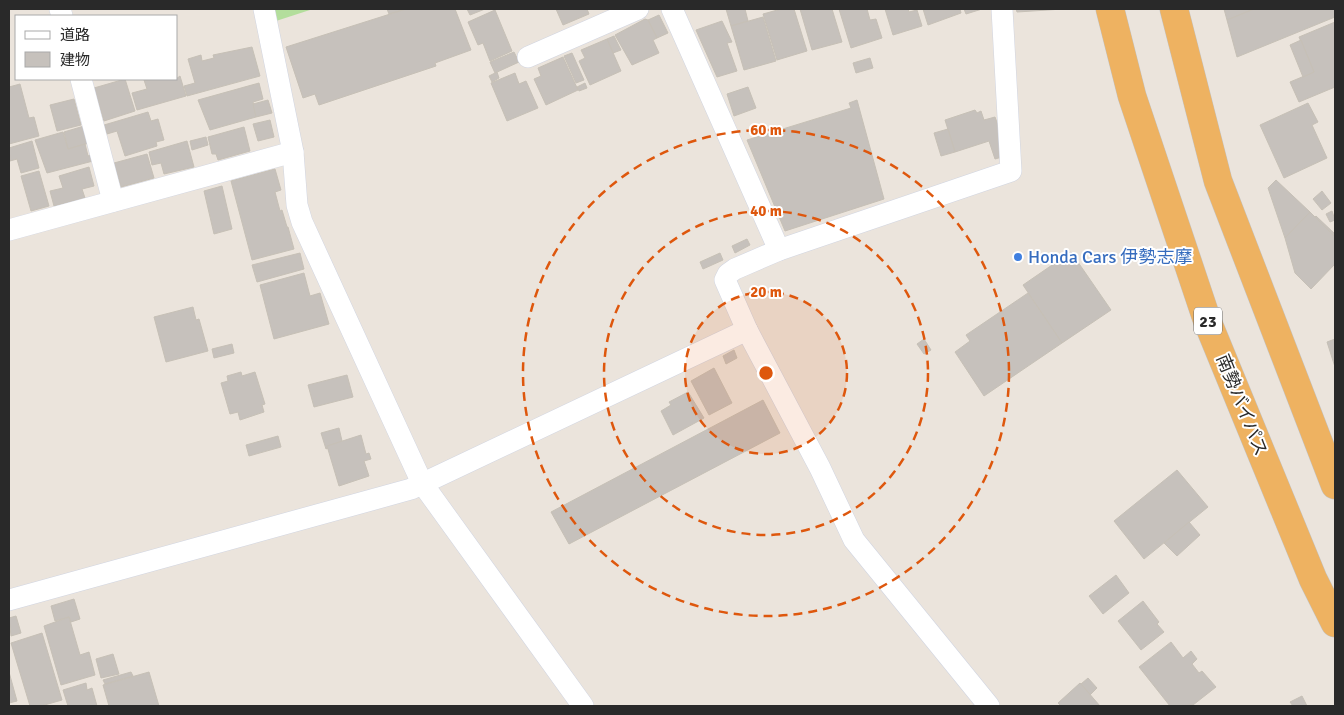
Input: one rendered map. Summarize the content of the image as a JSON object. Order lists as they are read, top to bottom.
{
  "streets": {
    "highway": ["23", "南勢バイパス"]
  },
  "places": ["Honda Cars 伊勢志摩"],
  "legend": ["道路", "建物"],
  "rings": ["60 m", "40 m", "20 m"]
}
